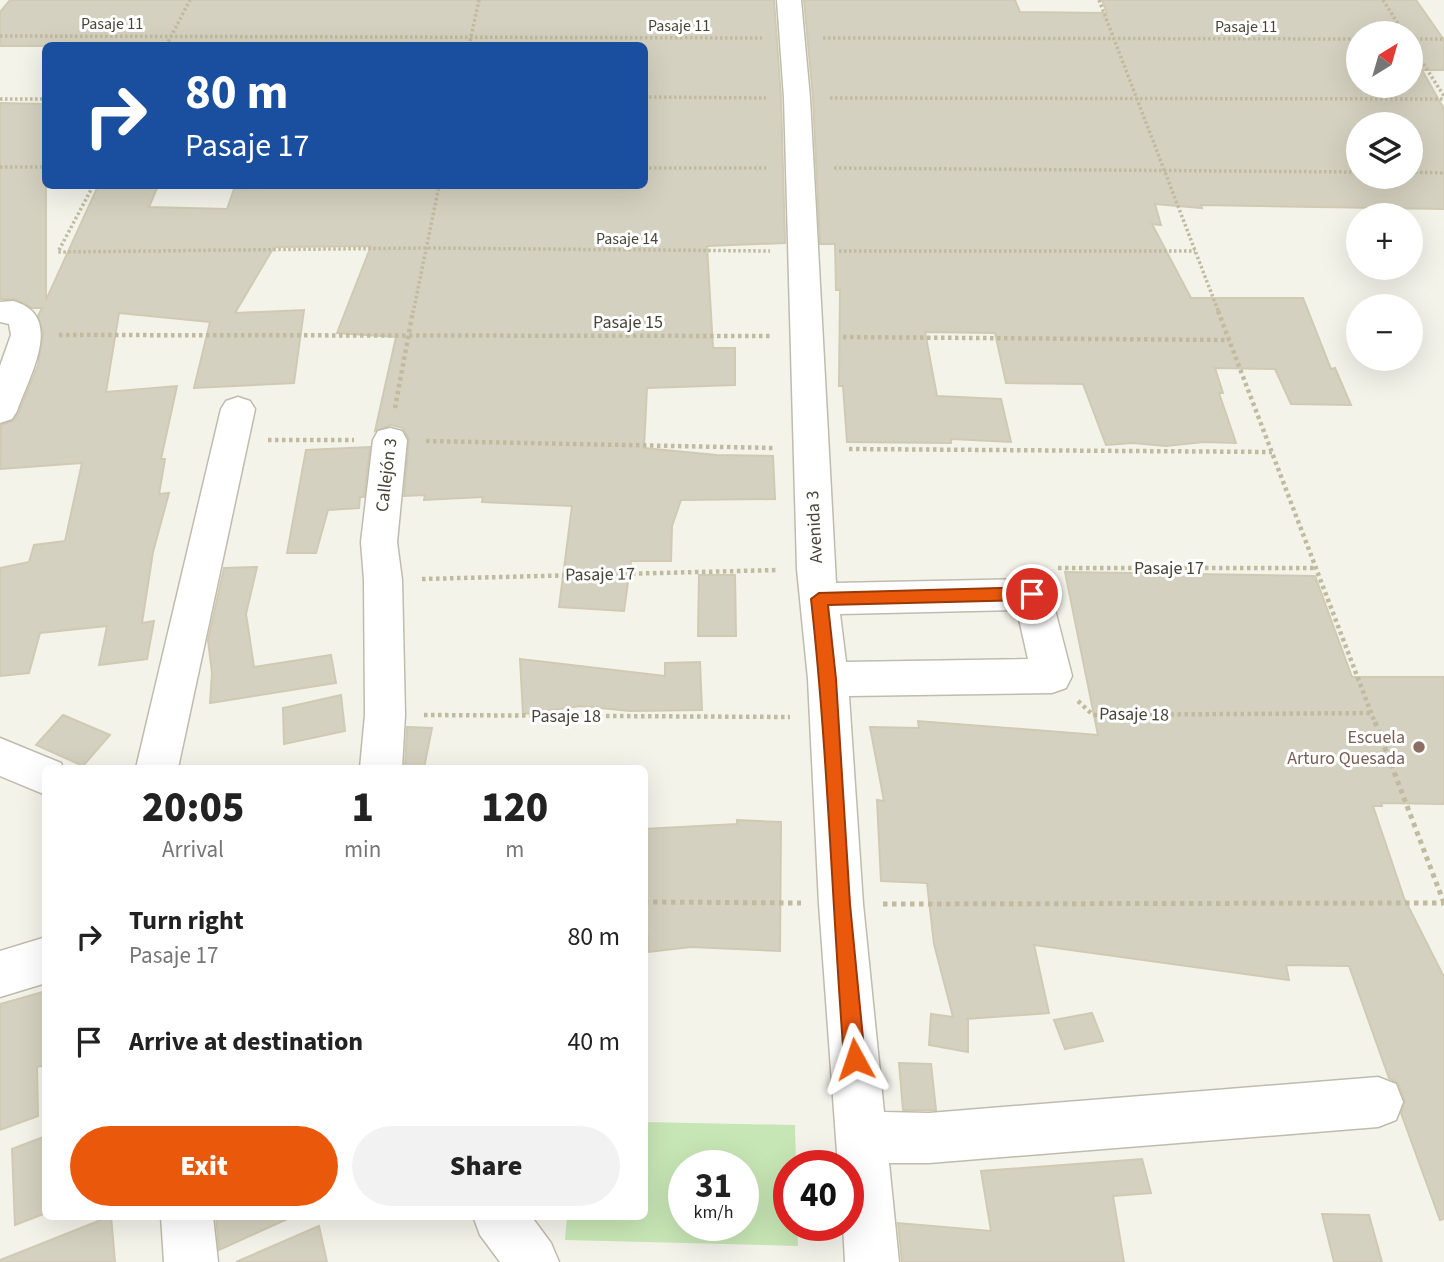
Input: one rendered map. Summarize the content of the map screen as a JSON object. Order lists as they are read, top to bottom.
{
  "streets": {
    "street": ["Callejón 3", "Avenida 3"],
    "path": [
      "Pasaje 11",
      "Pasaje 14",
      "Pasaje 15",
      "Pasaje 17",
      "Pasaje 18"
    ]
  },
  "crossings": [
    ["Pasaje 11", "Avenida 3"],
    ["Pasaje 14", "Callejón 3"],
    ["Pasaje 14", "Avenida 3"],
    ["Pasaje 15", "Callejón 3"],
    ["Pasaje 15", "Avenida 3"],
    ["Callejón 3", "Pasaje 17"],
    ["Callejón 3", "Pasaje 18"],
    ["Avenida 3", "Pasaje 17"],
    ["Avenida 3", "Pasaje 18"]
  ],
  "places": ["Escuela Arturo Quesada"],
  "north": "top right",
  "page": {
    "map_buttons": ["+", "−"],
    "turn": ["80 m", "Pasaje 17"],
    "eta": [
      "20:05",
      "Arrival",
      "1",
      "min",
      "120",
      "m"
    ],
    "list": [
      {
        "name": "Turn right",
        "note": "Pasaje 17",
        "value": "80 m"
      },
      {
        "name": "Arrive at destination",
        "value": "40 m"
      }
    ],
    "buttons": ["Exit", "Share"],
    "speed": "31 km/h",
    "limit": "40"
  }
}
